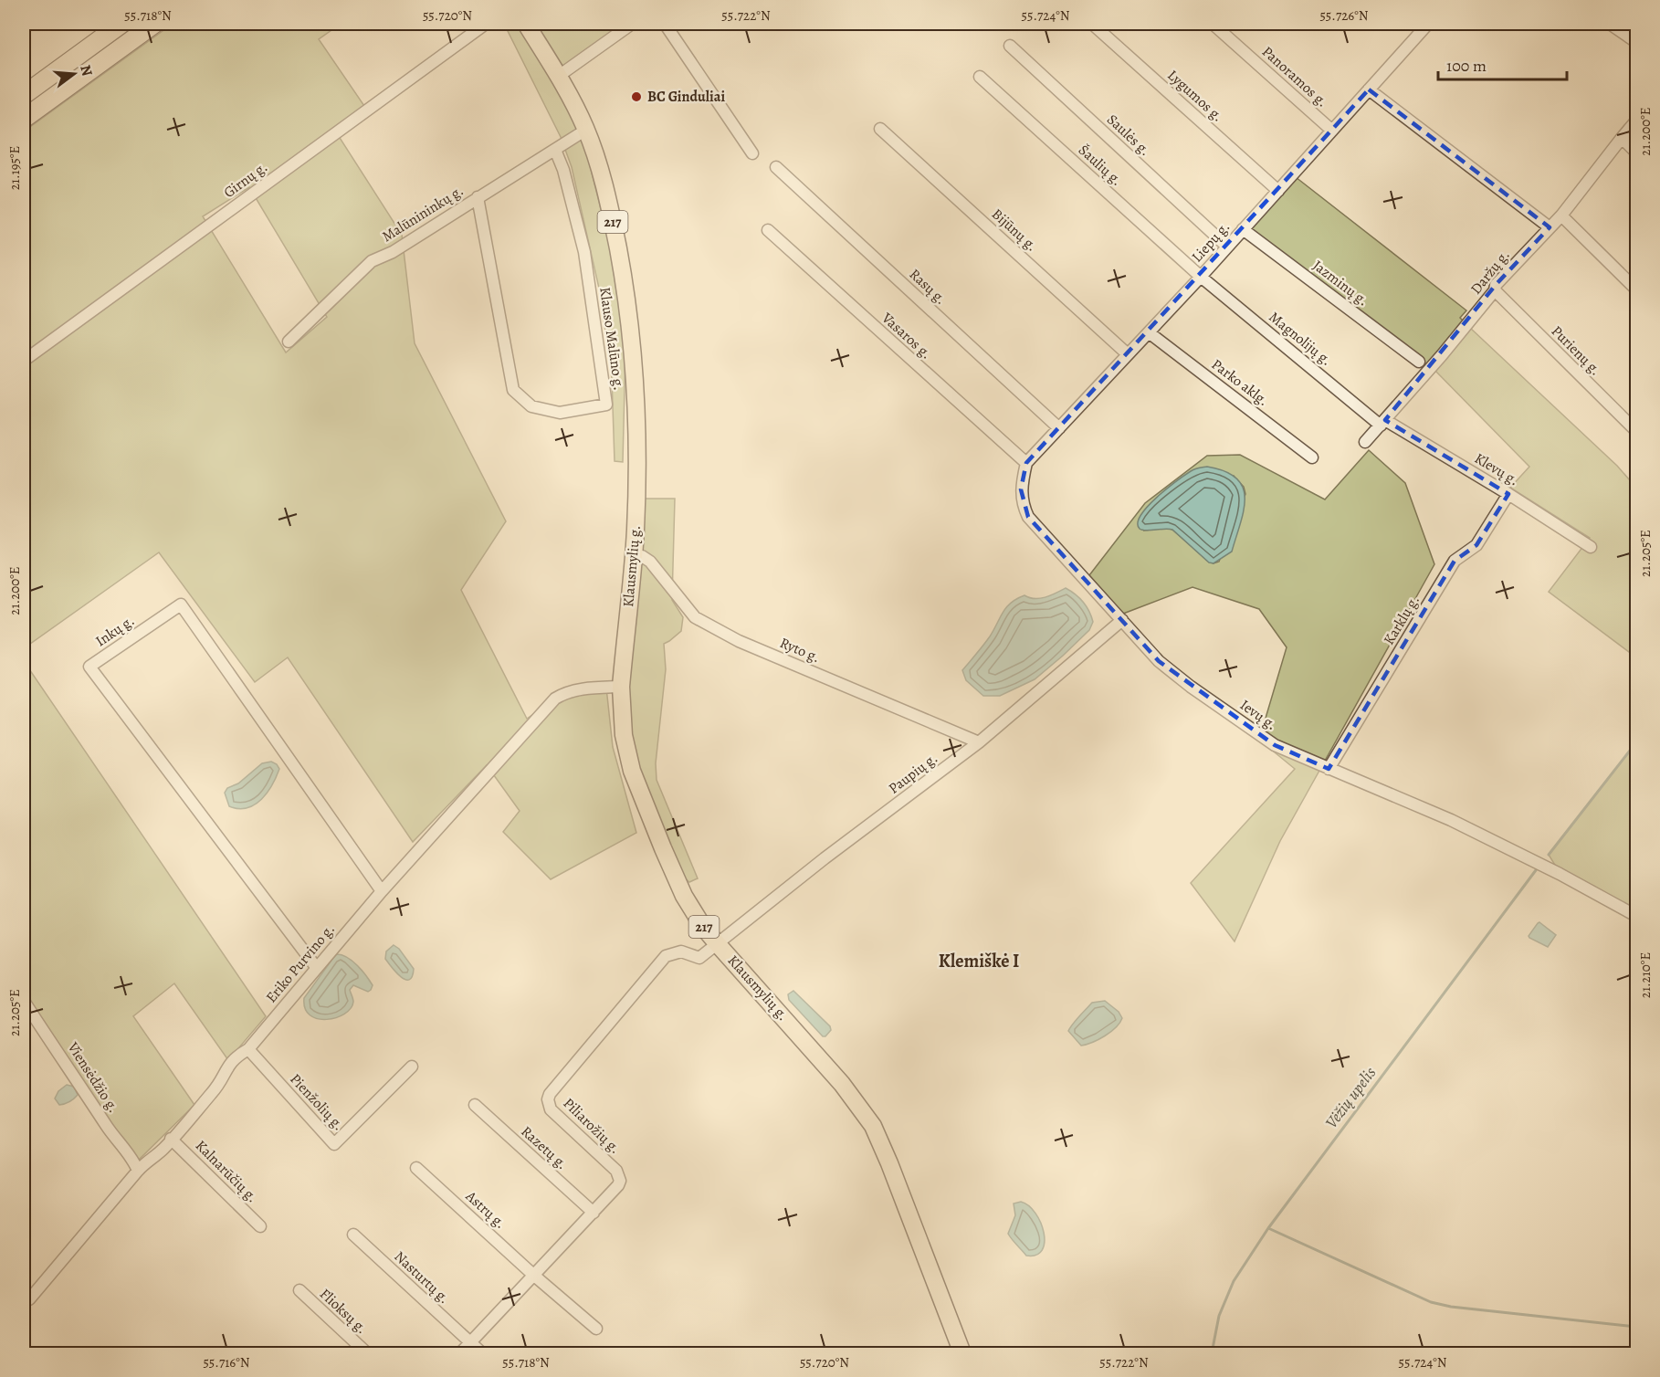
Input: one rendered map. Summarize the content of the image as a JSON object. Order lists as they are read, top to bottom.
{
  "streets": {
    "main road": ["217", "Klausmylių g."],
    "street": [
      "Panoramos g.",
      "Lygumos g.",
      "Saulės g.",
      "Šaulių g.",
      "Girnų g.",
      "Malūnininkų g.",
      "Bijūnų g.",
      "Liepų g.",
      "Daržų g.",
      "Jazminų g.",
      "Rasų g.",
      "Vasaros g.",
      "Klauso Malūno g.",
      "Magnolijų g.",
      "Purienų g.",
      "Parko aklg.",
      "Klevų g.",
      "Karklų g.",
      "Inkų g.",
      "Ryto g.",
      "Ievų g.",
      "Paupių g.",
      "Eriko Purvino g.",
      "Viensėdžio g.",
      "Pienžolių g.",
      "Piliarožių g.",
      "Razetų g.",
      "Kalnarūčių g.",
      "Astrų g.",
      "Nasturtų g.",
      "Flioksų g."
    ]
  },
  "crossings": [
    ["Panoramos g.", "Liepų g."],
    ["Lygumos g.", "Liepų g."],
    ["Saulės g.", "Liepų g."],
    ["Šaulių g.", "Liepų g."],
    ["Šaulių g.", "Magnolijų g."],
    ["Malūnininkų g.", "217"],
    ["Malūnininkų g.", "Klauso Malūno g."],
    ["Malūnininkų g.", "Klausmylių g."],
    ["217", "Klausmylių g."],
    ["Bijūnų g.", "Liepų g."],
    ["Liepų g.", "Jazminų g."],
    ["Liepų g.", "Rasų g."],
    ["Liepų g.", "Vasaros g."],
    ["Liepų g.", "Magnolijų g."],
    ["Liepų g.", "Parko aklg."],
    ["Liepų g.", "Ievų g."],
    ["Daržų g.", "Magnolijų g."],
    ["Daržų g.", "Purienų g."],
    ["Daržų g.", "Klevų g."],
    ["Vasaros g.", "Ievų g."],
    ["Magnolijų g.", "Klevų g."],
    ["Klevų g.", "Karklų g."],
    ["Klausmylių g.", "Ryto g."],
    ["Klausmylių g.", "Paupių g."],
    ["Klausmylių g.", "Eriko Purvino g."],
    ["Klausmylių g.", "Piliarožių g."],
    ["Karklų g.", "Ievų g."],
    ["Inkų g.", "Eriko Purvino g."],
    ["Ryto g.", "Paupių g."],
    ["Ievų g.", "Paupių g."],
    ["Paupių g.", "Piliarožių g."],
    ["Eriko Purvino g.", "Viensėdžio g."],
    ["Eriko Purvino g.", "Pienžolių g."],
    ["Eriko Purvino g.", "Kalnarūčių g."],
    ["Piliarožių g.", "Razetų g."],
    ["Piliarožių g.", "Astrų g."],
    ["Piliarožių g.", "Nasturtų g."]
  ],
  "districts": ["Klemiškė I"],
  "water": ["Vėžių upelis"],
  "places": ["BC Ginduliai"],
  "scale_bar": "100 m",
  "north": "right",
  "coordinates": [
    "55.718°N",
    "55.720°N",
    "55.722°N",
    "55.724°N",
    "55.726°N",
    "21.200°E",
    "21.195°E",
    "21.205°E",
    "21.210°E",
    "55.716°N"
  ]
}
